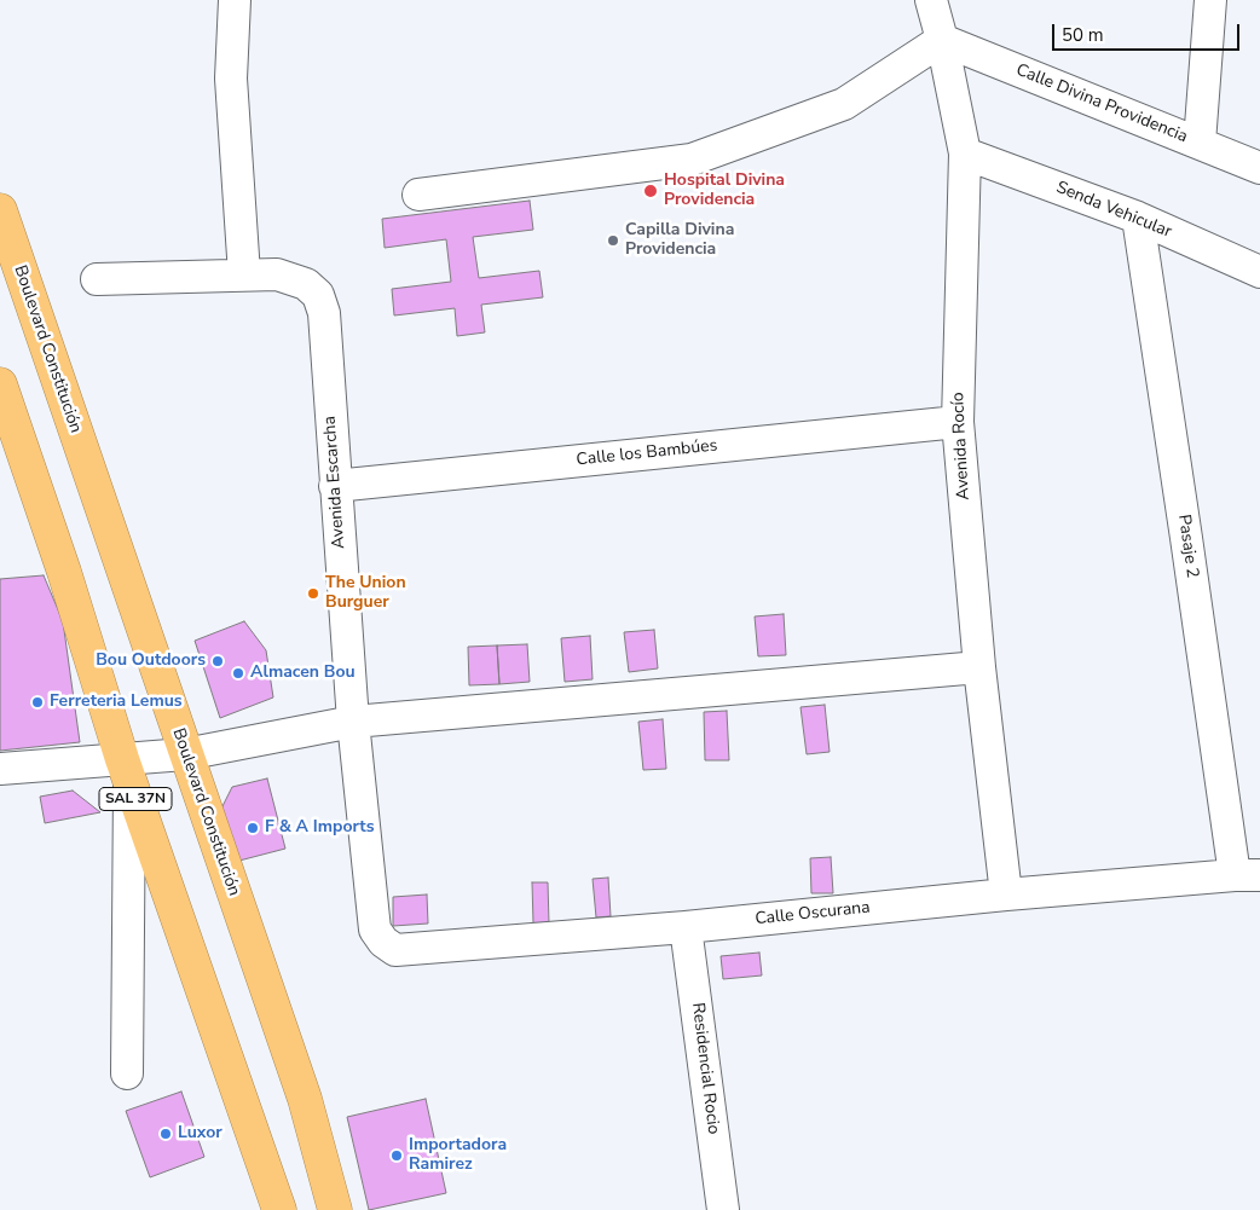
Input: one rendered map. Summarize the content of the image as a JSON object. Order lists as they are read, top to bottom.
{
  "streets": {
    "highway": ["Boulevard Constitución", "SAL 37N"],
    "street": [
      "Calle Divina Providencia",
      "Senda Vehicular",
      "Avenida Rocío",
      "Calle los Bambúes",
      "Avenida Escarcha",
      "Pasaje 2",
      "Calle Oscurana",
      "Residencial Rocio"
    ]
  },
  "crossings": [
    ["Calle Divina Providencia", "Avenida Rocío"],
    ["Senda Vehicular", "Avenida Rocío"],
    ["Senda Vehicular", "Pasaje 2"],
    ["Avenida Rocío", "Calle los Bambúes"],
    ["Avenida Rocío", "Calle Oscurana"],
    ["Calle los Bambúes", "Avenida Escarcha"],
    ["Avenida Escarcha", "Calle Oscurana"],
    ["Pasaje 2", "Calle Oscurana"],
    ["Calle Oscurana", "Residencial Rocio"]
  ],
  "places": [
    "Hospital Divina Providencia",
    "Capilla Divina Providencia",
    "The Union Burguer",
    "Bou Outdoors",
    "Almacen Bou",
    "Ferreteria Lemus",
    "F & A Imports",
    "Luxor",
    "Importadora Ramirez"
  ],
  "scale_bar": "50 m"
}
